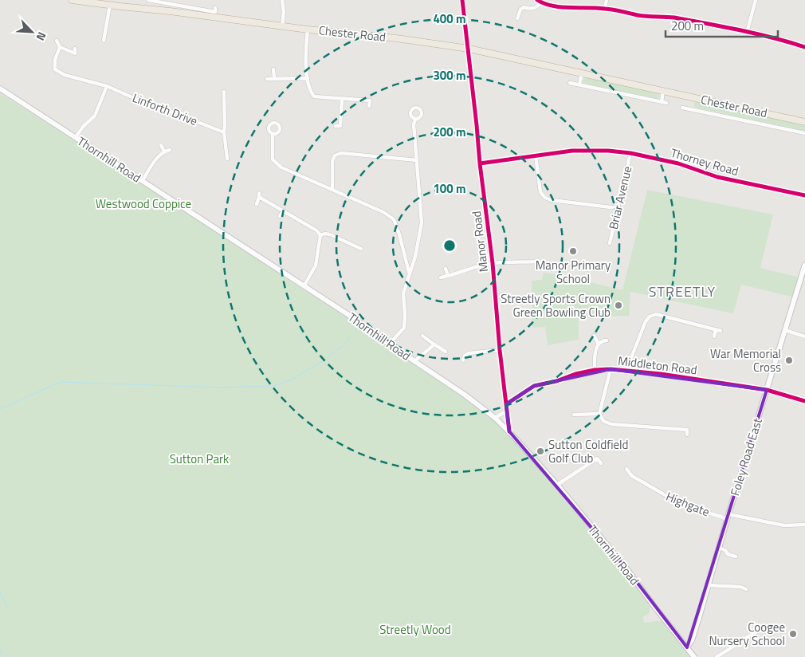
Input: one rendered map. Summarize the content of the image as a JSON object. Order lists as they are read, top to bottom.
{
  "streets": {
    "highway": ["Chester Road"],
    "main road": ["Thornhill Road", "Foley Road East"],
    "street": [
      "Linforth Drive",
      "Thorney Road",
      "Briar Avenue",
      "Manor Road",
      "Middleton Road",
      "Highgate"
    ]
  },
  "crossings": [
    ["Chester Road", "Manor Road"],
    ["Thornhill Road", "Manor Road"],
    ["Thornhill Road", "Foley Road East"],
    ["Thorney Road", "Briar Avenue"],
    ["Thorney Road", "Manor Road"],
    ["Manor Road", "Middleton Road"],
    ["Middleton Road", "Foley Road East"],
    ["Foley Road East", "Highgate"]
  ],
  "districts": ["STREETLY"],
  "parks": ["Westwood Coppice", "Sutton Park", "Streetly Wood"],
  "places": [
    "Manor Primary School",
    "Streetly Sports Crown Green Bowling Club",
    "War Memorial Cross",
    "Sutton Coldfield Golf Club",
    "Coogee Nursery School"
  ],
  "scale_bar": "200 m",
  "north": "bottom right",
  "rings": [
    "400 m",
    "300 m",
    "200 m",
    "100 m"
  ]
}
